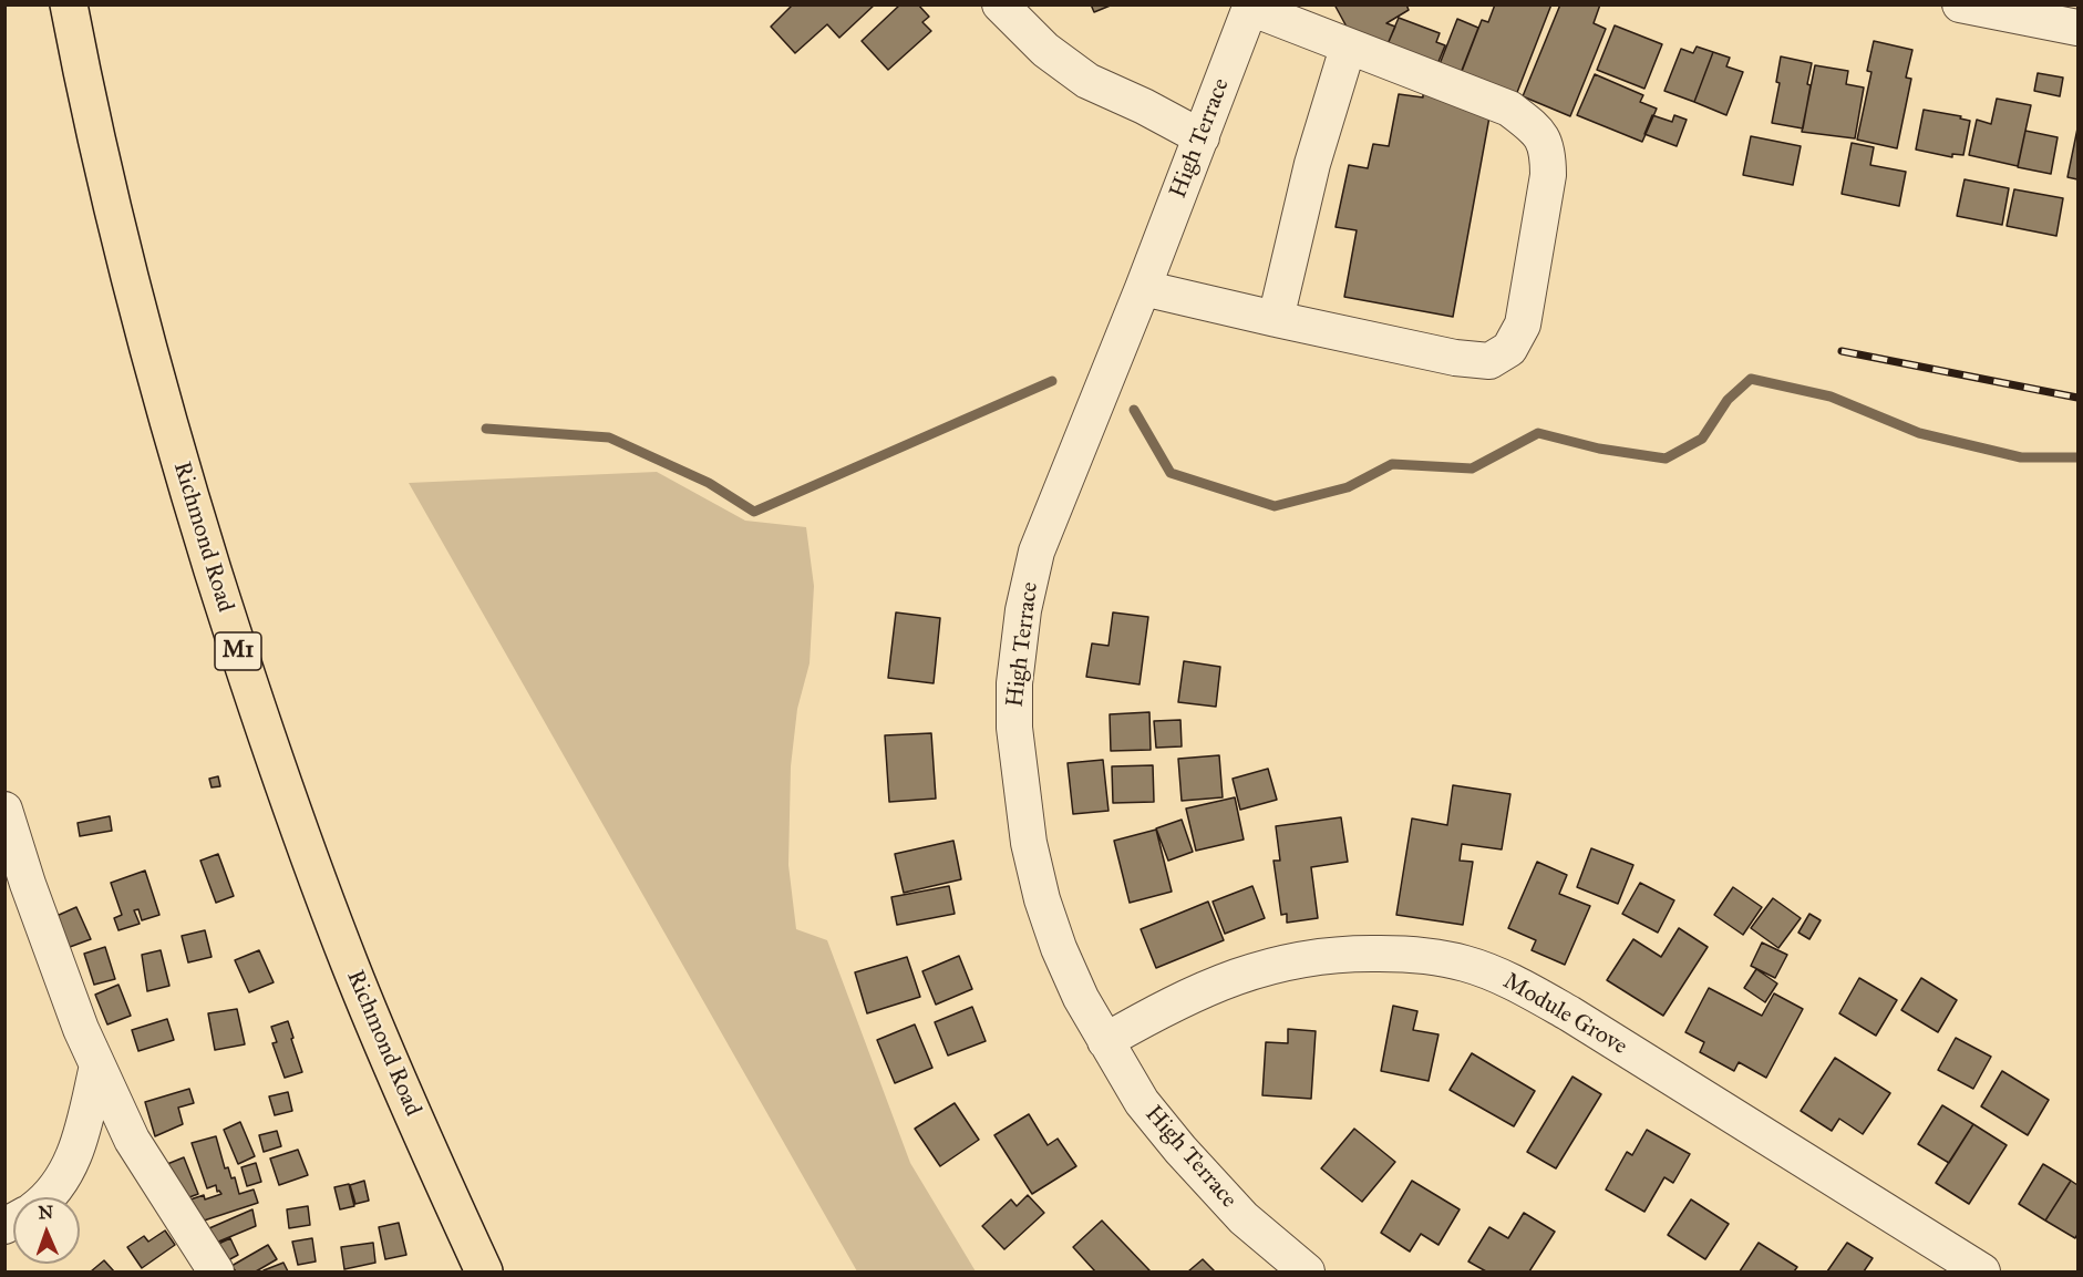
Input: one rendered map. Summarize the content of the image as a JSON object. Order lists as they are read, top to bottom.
{
  "streets": {
    "highway": ["Richmond Road", "M1"],
    "street": ["High Terrace", "Module Grove"]
  },
  "crossings": [
    ["High Terrace", "Module Grove"]
  ],
  "north": "top"
}
